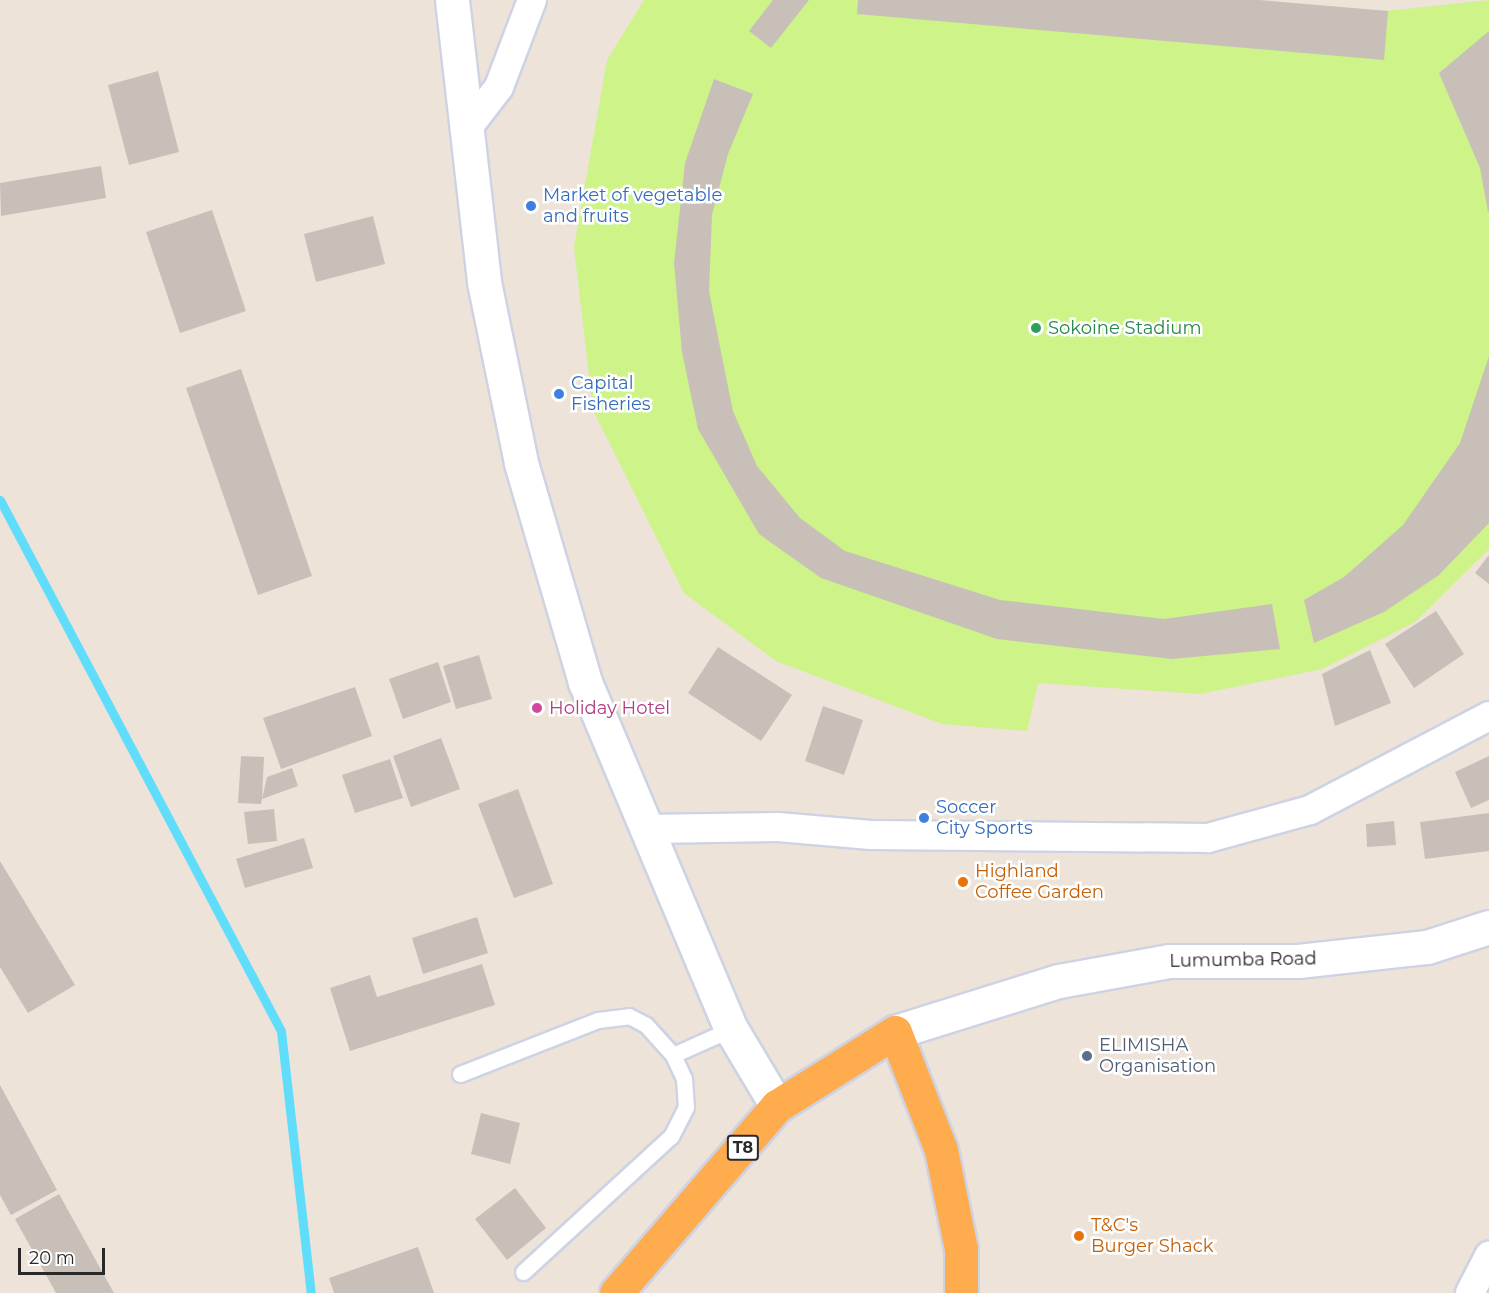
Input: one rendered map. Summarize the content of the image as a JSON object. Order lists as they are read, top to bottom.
{
  "streets": {
    "highway": ["T8"],
    "street": ["Lumumba Road"]
  },
  "crossings": [
    ["Lumumba Road", "T8"]
  ],
  "places": [
    "Market of vegetable and fruits",
    "Sokoine Stadium",
    "Capital Fisheries",
    "Holiday Hotel",
    "Soccer City Sports",
    "Highland Coffee Garden",
    "ELIMISHA Organisation",
    "T&C's Burger Shack"
  ],
  "scale_bar": "20 m"
}
